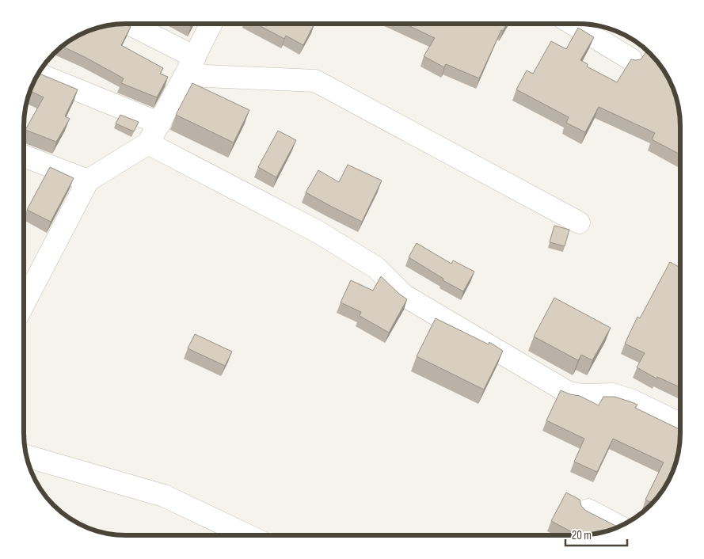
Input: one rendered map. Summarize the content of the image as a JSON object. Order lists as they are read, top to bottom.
{
  "scale_bar": "20 m"
}
